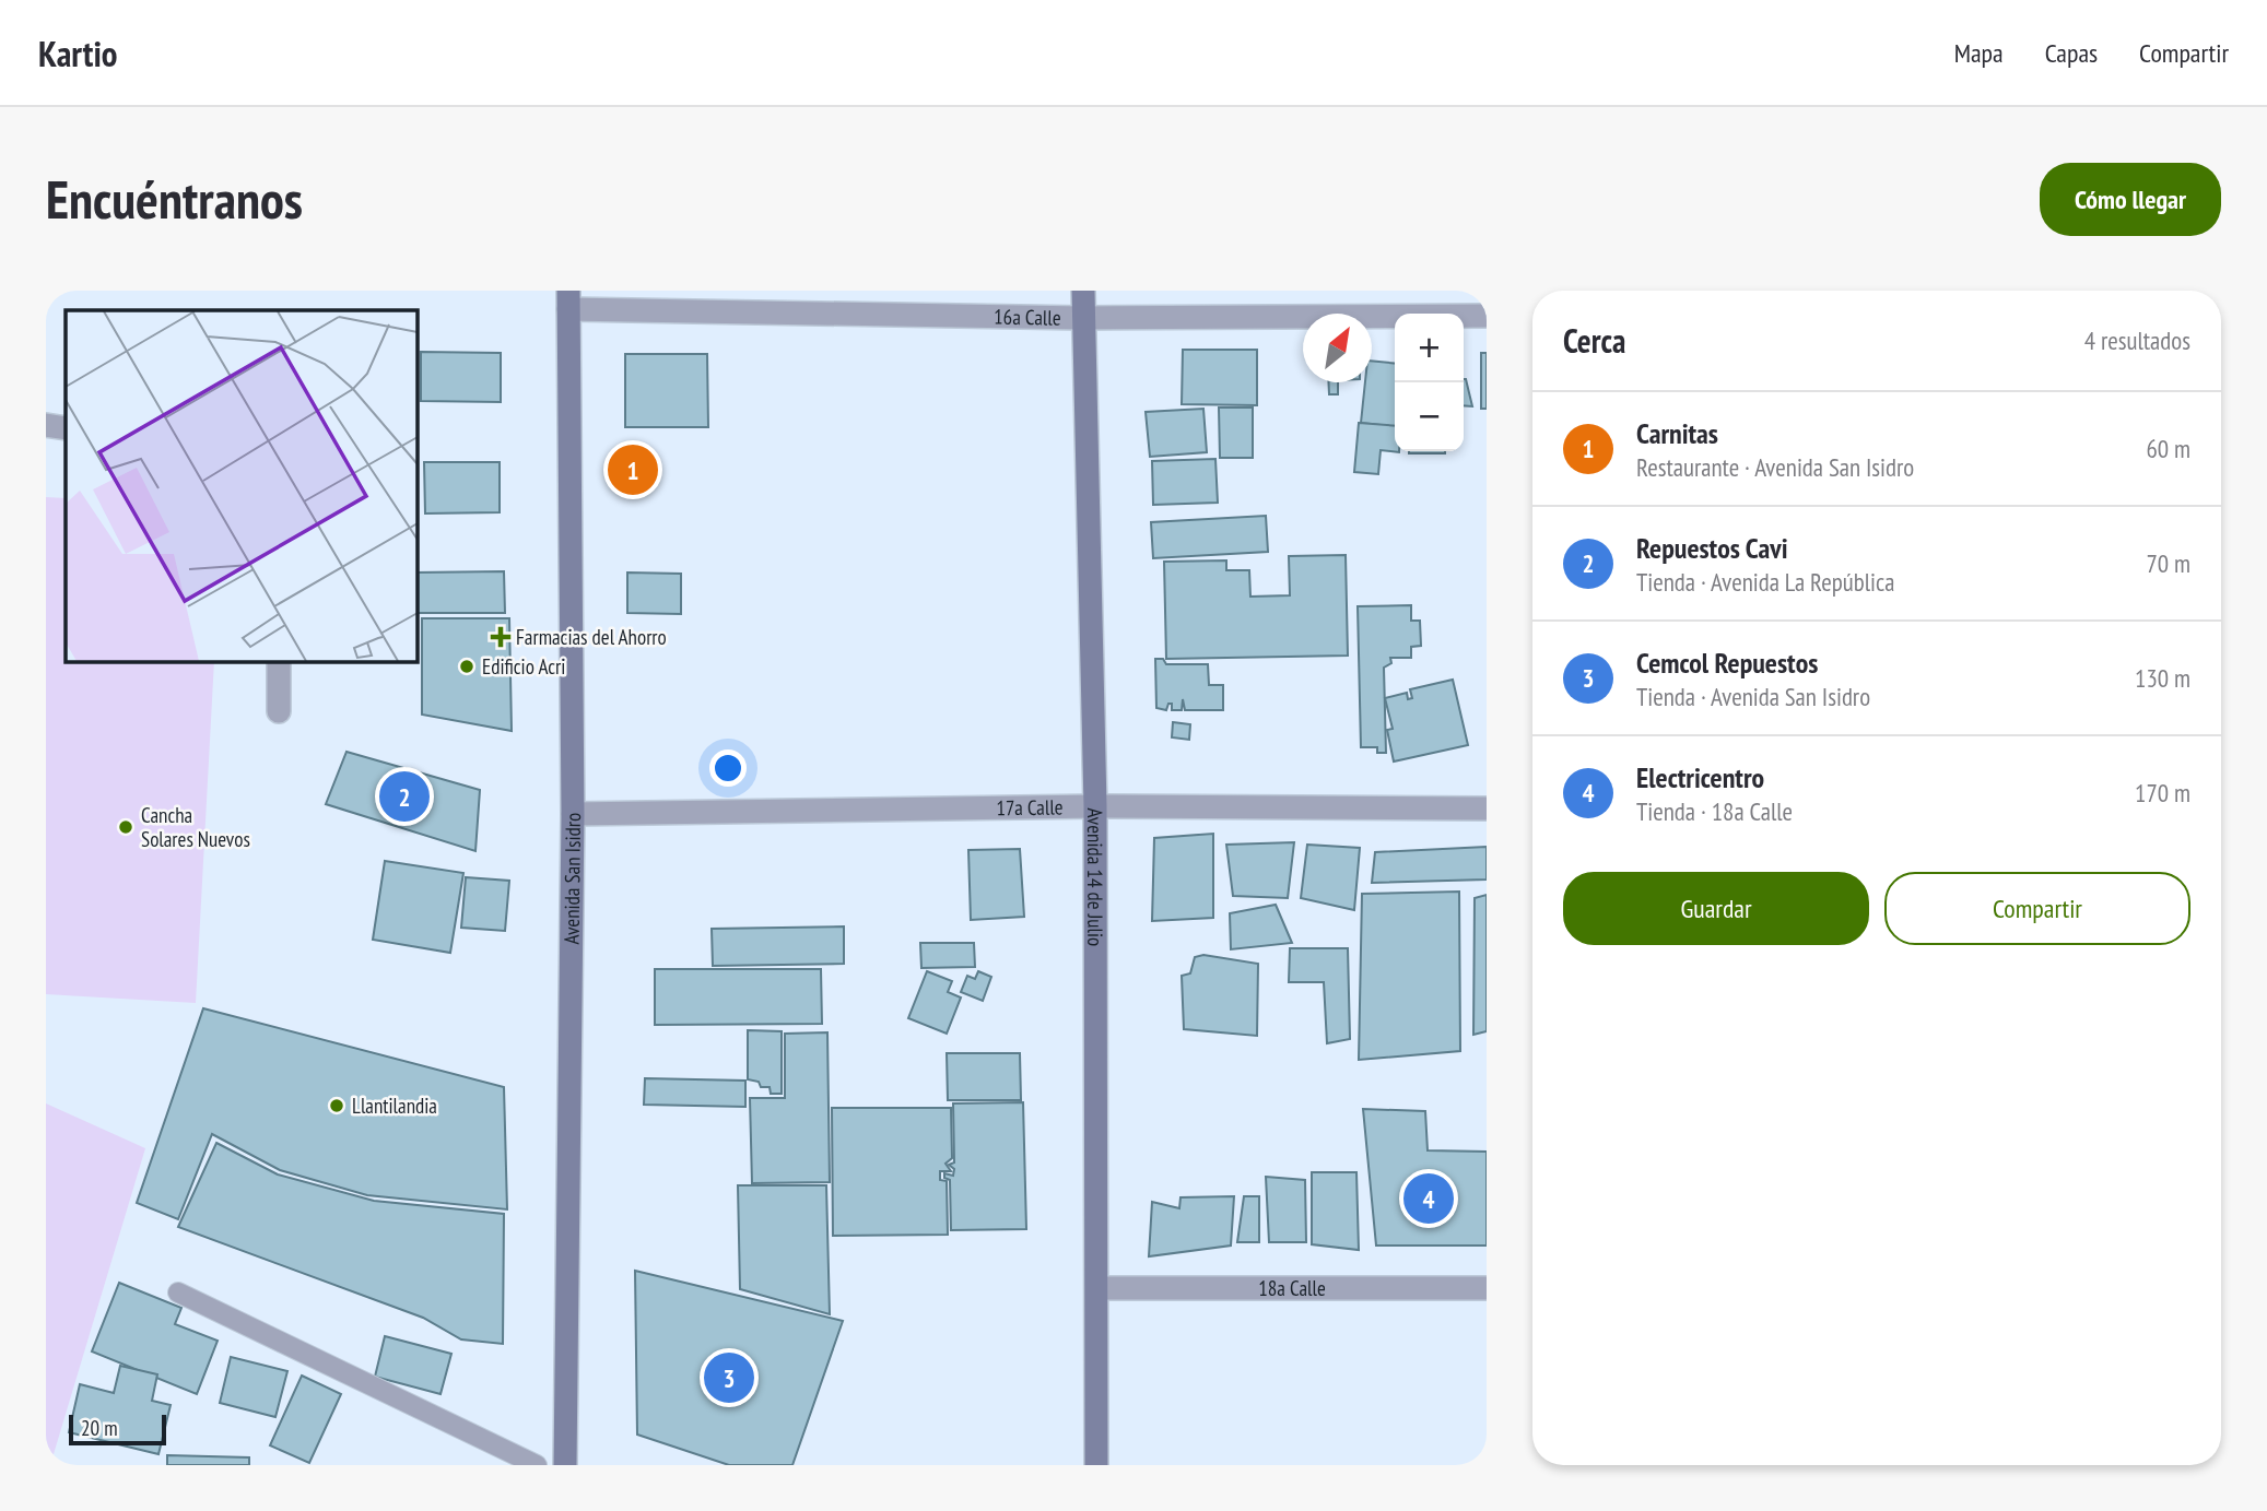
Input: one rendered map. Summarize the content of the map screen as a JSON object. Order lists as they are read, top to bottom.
{
  "streets": {
    "street": [
      "16a Calle",
      "17a Calle",
      "Avenida 14 de Julio",
      "Avenida San Isidro",
      "18a Calle"
    ]
  },
  "crossings": [
    ["16a Calle", "Avenida 14 de Julio"],
    ["16a Calle", "Avenida San Isidro"],
    ["17a Calle", "Avenida 14 de Julio"],
    ["17a Calle", "Avenida San Isidro"],
    ["Avenida 14 de Julio", "18a Calle"]
  ],
  "places": {
    "health": ["Farmacias del Ahorro"],
    "other": ["Edificio Acri", "Cancha Solares Nuevos", "Llantilandia"]
  },
  "scale_bar": "20 m",
  "north": "top right",
  "page": {
    "header": "Kartio",
    "nav": ["Mapa", "Capas", "Compartir"],
    "buttons": [
      "Cómo llegar",
      ["Guardar", "Compartir"]
    ],
    "title": "Encuéntranos",
    "heading": ["Cerca", "4 resultados"],
    "map_buttons": ["+", "−"],
    "list": [
      {
        "mark": "1",
        "name": "Carnitas",
        "note": "Restaurante · Avenida San Isidro",
        "value": "60 m"
      },
      {
        "mark": "2",
        "name": "Repuestos Cavi",
        "note": "Tienda · Avenida La República",
        "value": "70 m"
      },
      {
        "mark": "3",
        "name": "Cemcol Repuestos",
        "note": "Tienda · Avenida San Isidro",
        "value": "130 m"
      },
      {
        "mark": "4",
        "name": "Electricentro",
        "note": "Tienda · 18a Calle",
        "value": "170 m"
      }
    ],
    "pins": [
      "1",
      "2",
      "4",
      "3"
    ],
    "scale": "20 m"
  }
}
